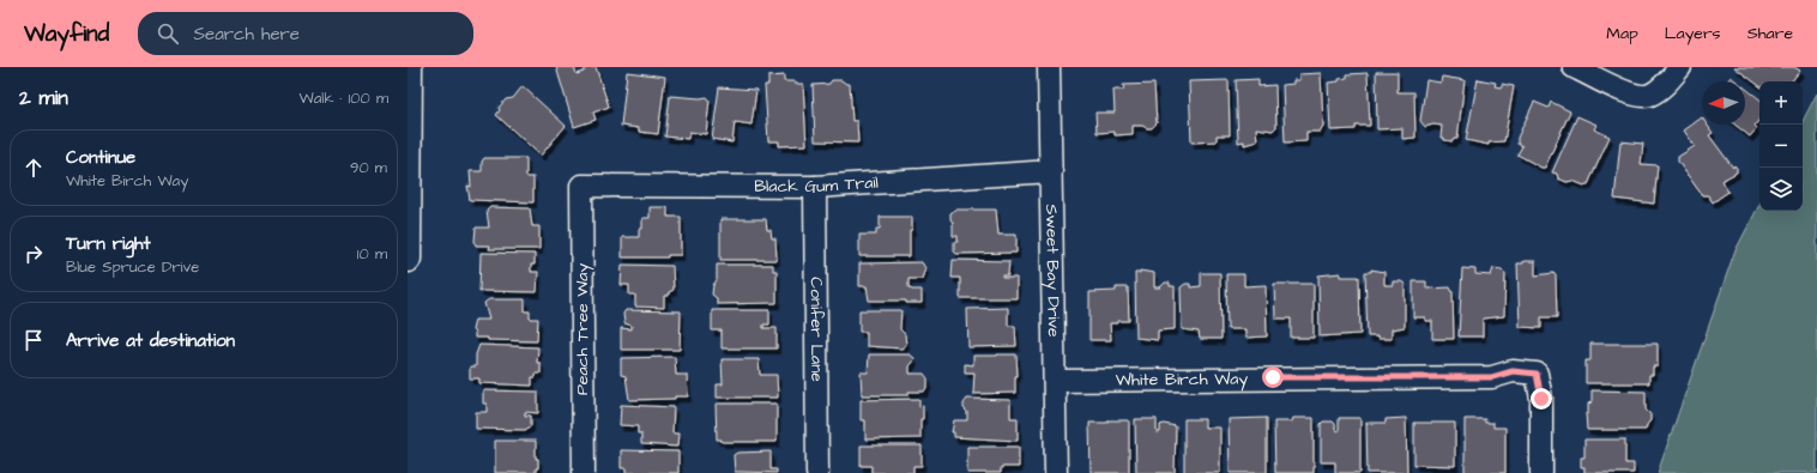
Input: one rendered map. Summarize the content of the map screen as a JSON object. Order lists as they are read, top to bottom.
{
  "streets": {
    "street": [
      "Black Gum Trail",
      "Sweet Bay Drive",
      "Peach Tree Way",
      "Conifer Lane",
      "White Birch Way"
    ]
  },
  "crossings": [
    ["Black Gum Trail", "Sweet Bay Drive"],
    ["Black Gum Trail", "Peach Tree Way"],
    ["Black Gum Trail", "Conifer Lane"],
    ["Sweet Bay Drive", "White Birch Way"]
  ],
  "north": "left",
  "page": {
    "header": "Wayfind",
    "search": "Search here",
    "nav": ["Map", "Layers", "Share"],
    "heading": ["2 min", "Walk · 100 m"],
    "map_buttons": ["+", "−"],
    "list": [
      ["Continue", "White Birch Way", "90 m"],
      ["Turn right", "Blue Spruce Drive", "10 m"],
      "Arrive at destination"
    ]
  }
}
